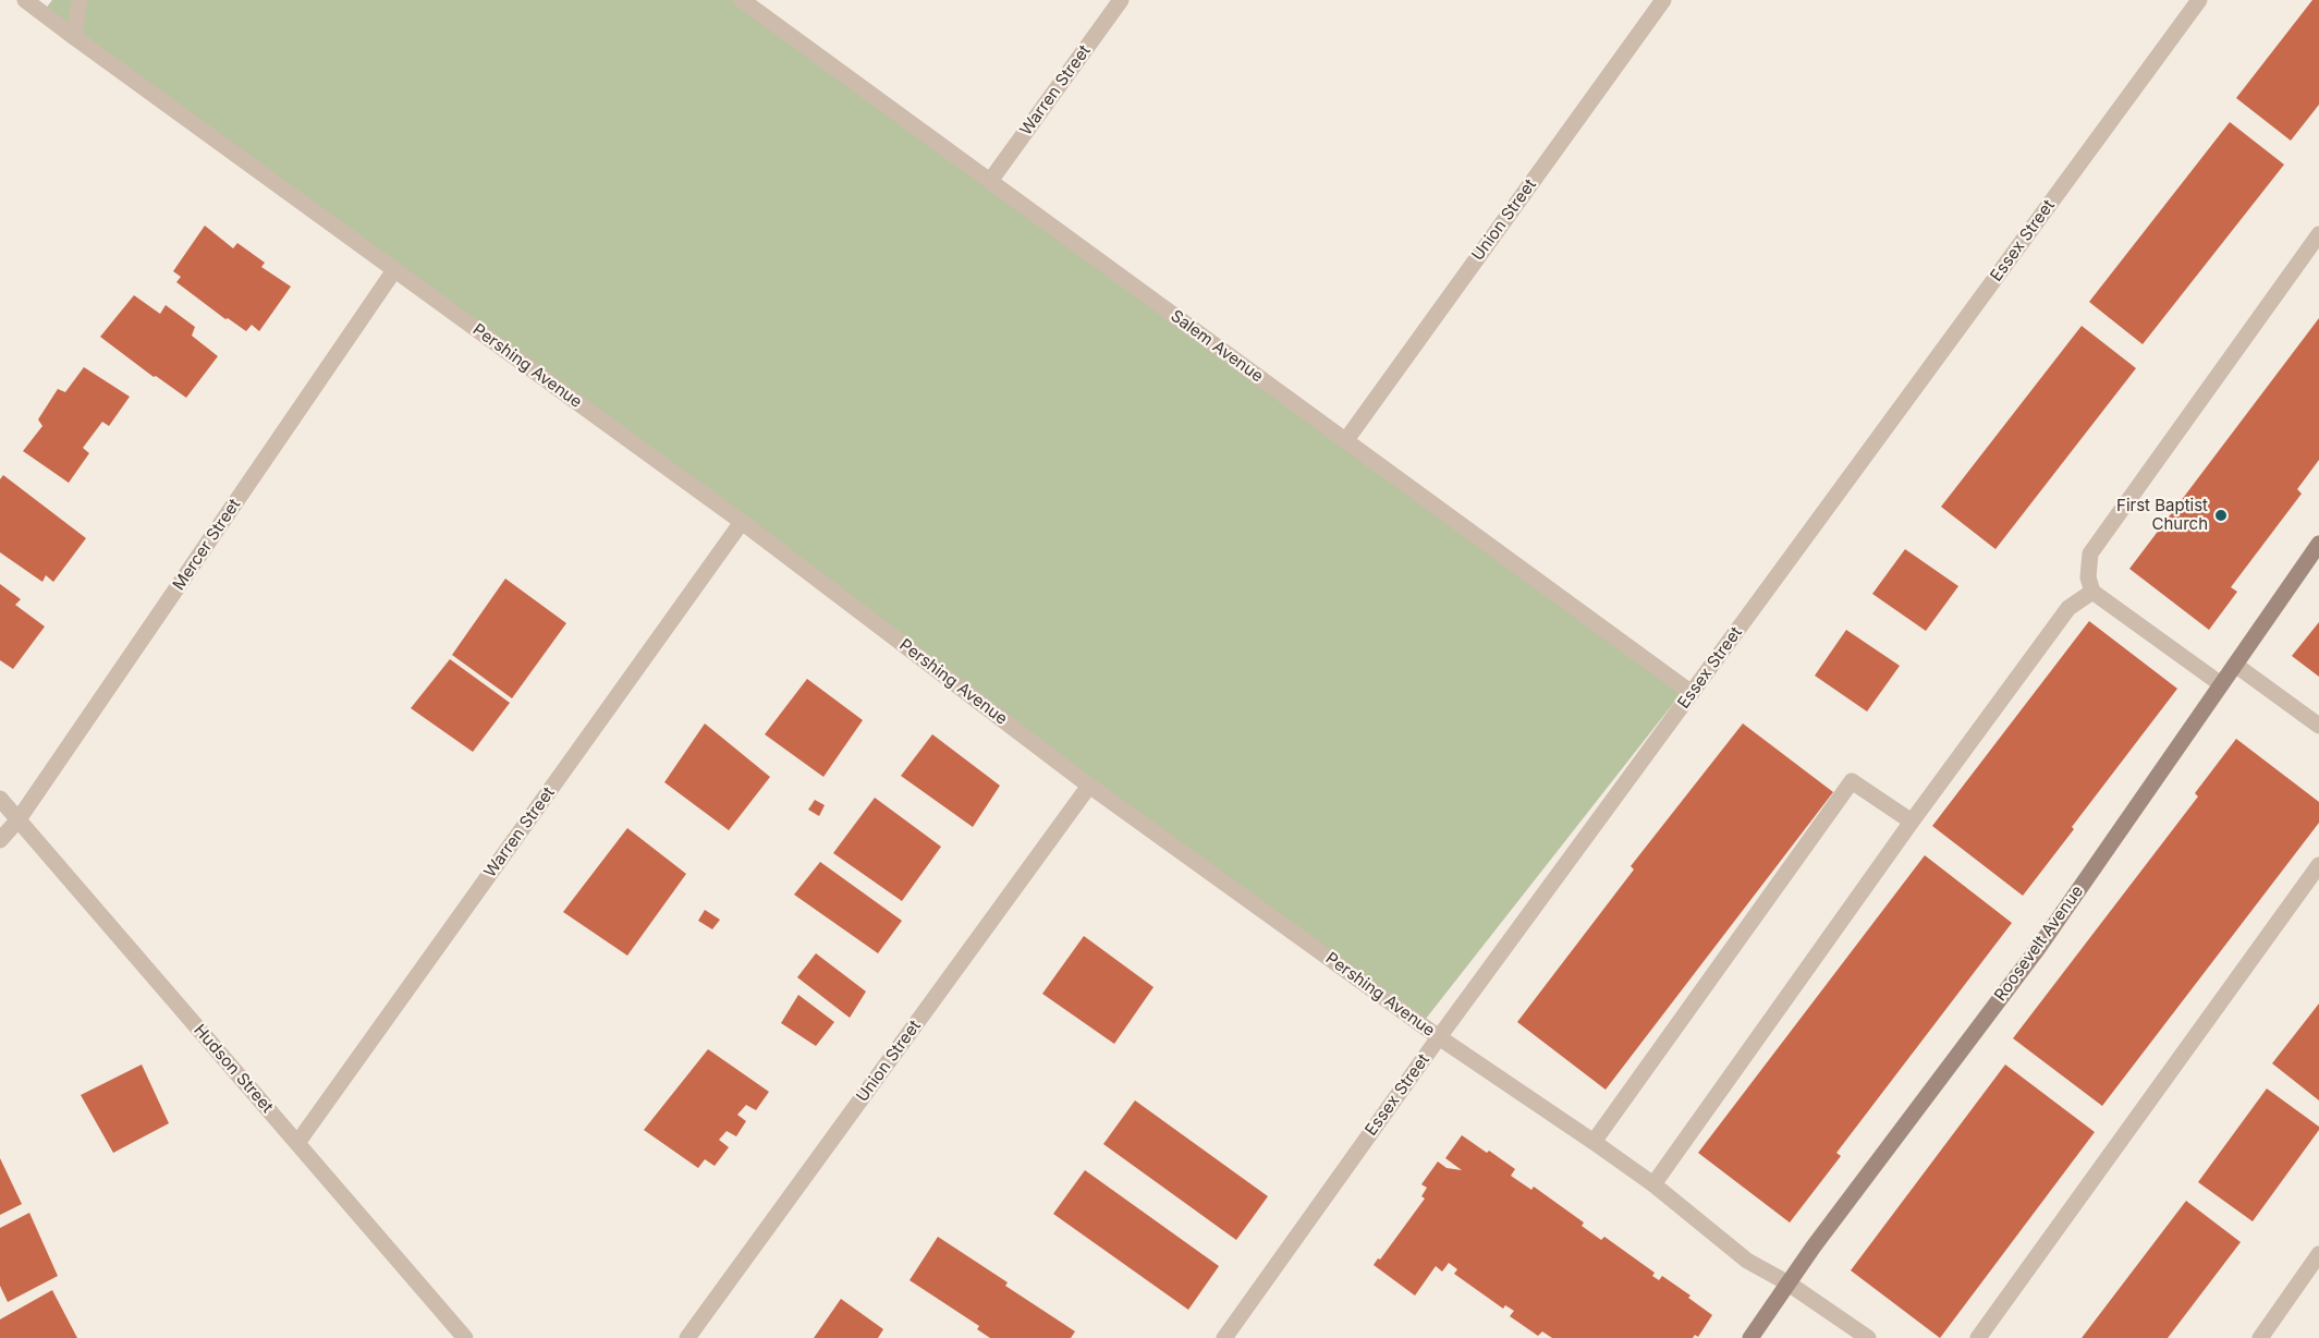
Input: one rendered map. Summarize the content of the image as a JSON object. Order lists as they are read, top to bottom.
{
  "streets": {
    "street": [
      "Warren Street",
      "Union Street",
      "Essex Street",
      "Salem Avenue",
      "Pershing Avenue",
      "Mercer Street",
      "Roosevelt Avenue",
      "Hudson Street"
    ]
  },
  "crossings": [
    ["Warren Street", "Salem Avenue"],
    ["Warren Street", "Pershing Avenue"],
    ["Warren Street", "Hudson Street"],
    ["Union Street", "Salem Avenue"],
    ["Union Street", "Pershing Avenue"],
    ["Essex Street", "Salem Avenue"],
    ["Essex Street", "Pershing Avenue"],
    ["Pershing Avenue", "Mercer Street"],
    ["Pershing Avenue", "Roosevelt Avenue"],
    ["Mercer Street", "Hudson Street"]
  ],
  "places": ["First Baptist Church"]
}
